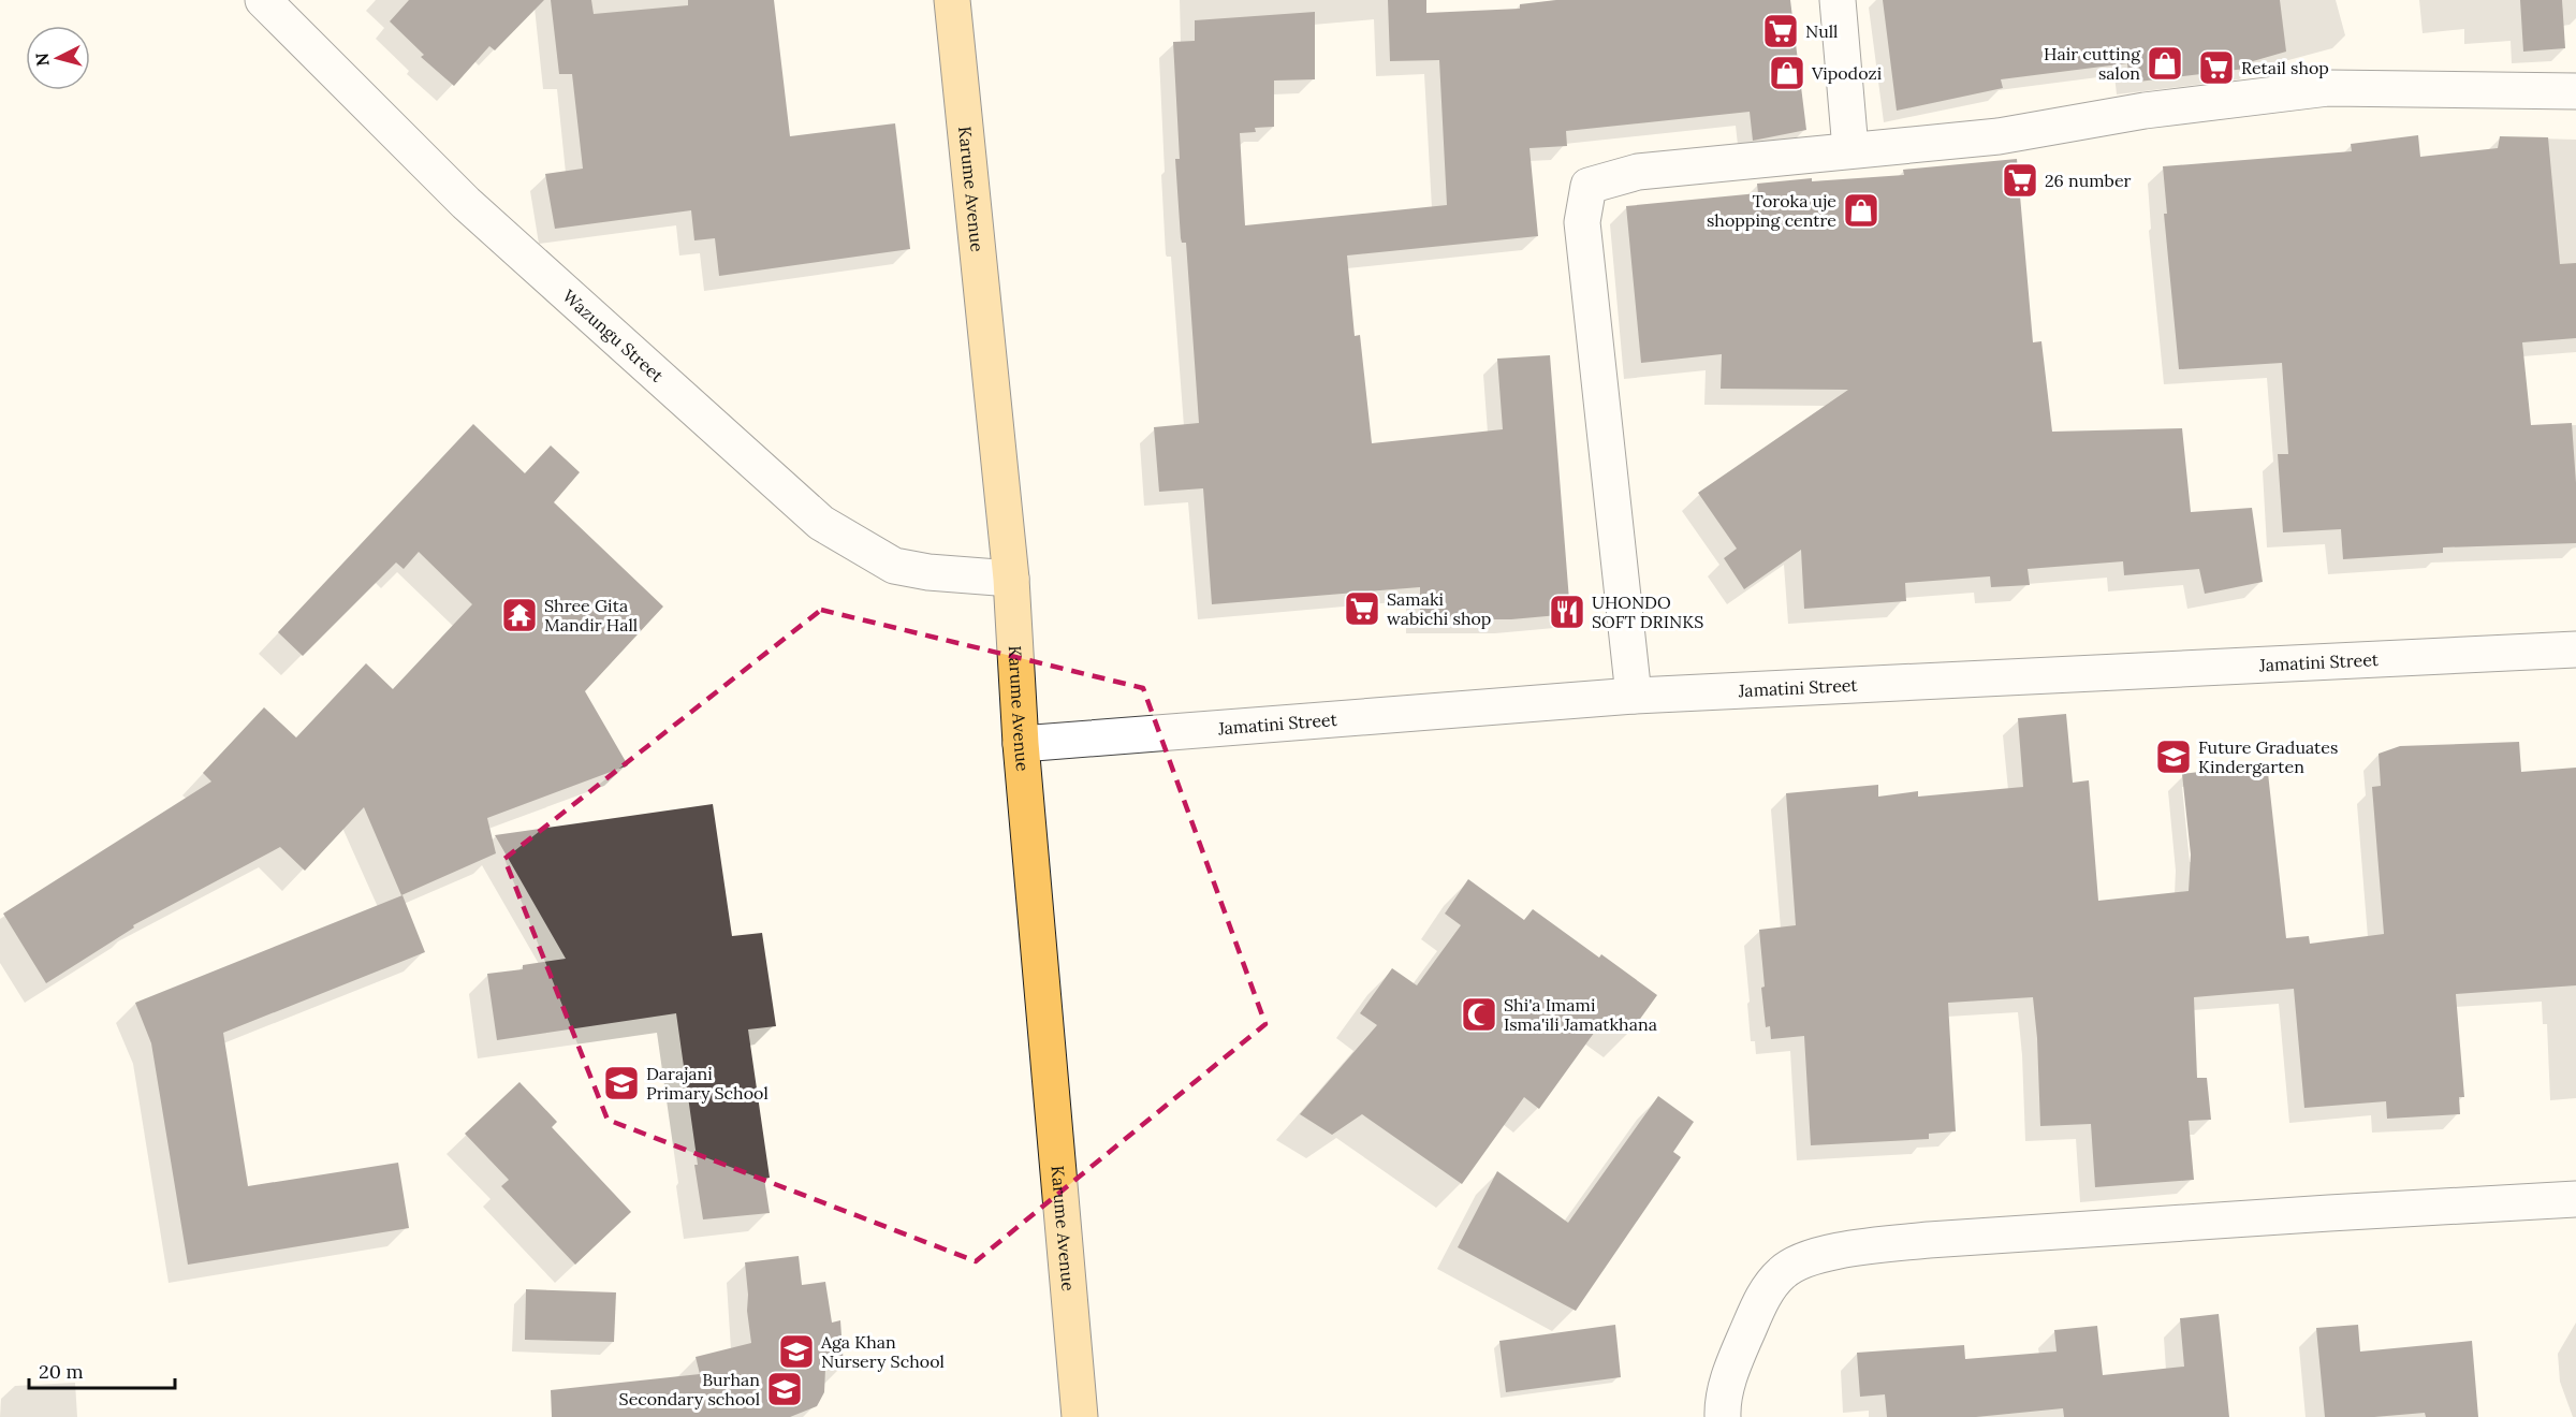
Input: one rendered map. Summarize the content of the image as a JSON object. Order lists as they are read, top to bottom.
{
  "streets": {
    "main road": ["Karume Avenue"],
    "street": ["Wazungu Street", "Jamatini Street"]
  },
  "crossings": [
    ["Karume Avenue", "Wazungu Street"],
    ["Karume Avenue", "Jamatini Street"]
  ],
  "places": {
    "supermarket": [
      "Null",
      "Retail shop",
      "26 number",
      "Samaki wabichi shop"
    ],
    "shop": ["Hair cutting salon", "Vipodozi", "Toroka uje shopping centre"],
    "restaurant": ["UHONDO SOFT DRINKS"],
    "temple": ["Shree Gita Mandir Hall"],
    "school or university": [
      "Future Graduates Kindergarten",
      "Darajani Primary School",
      "Aga Khan Nursery School",
      "Burhan Secondary school"
    ],
    "mosque": ["Shi'a Imami Isma'ili Jamatkhana"]
  },
  "scale_bar": "20 m",
  "north": "left"
}
